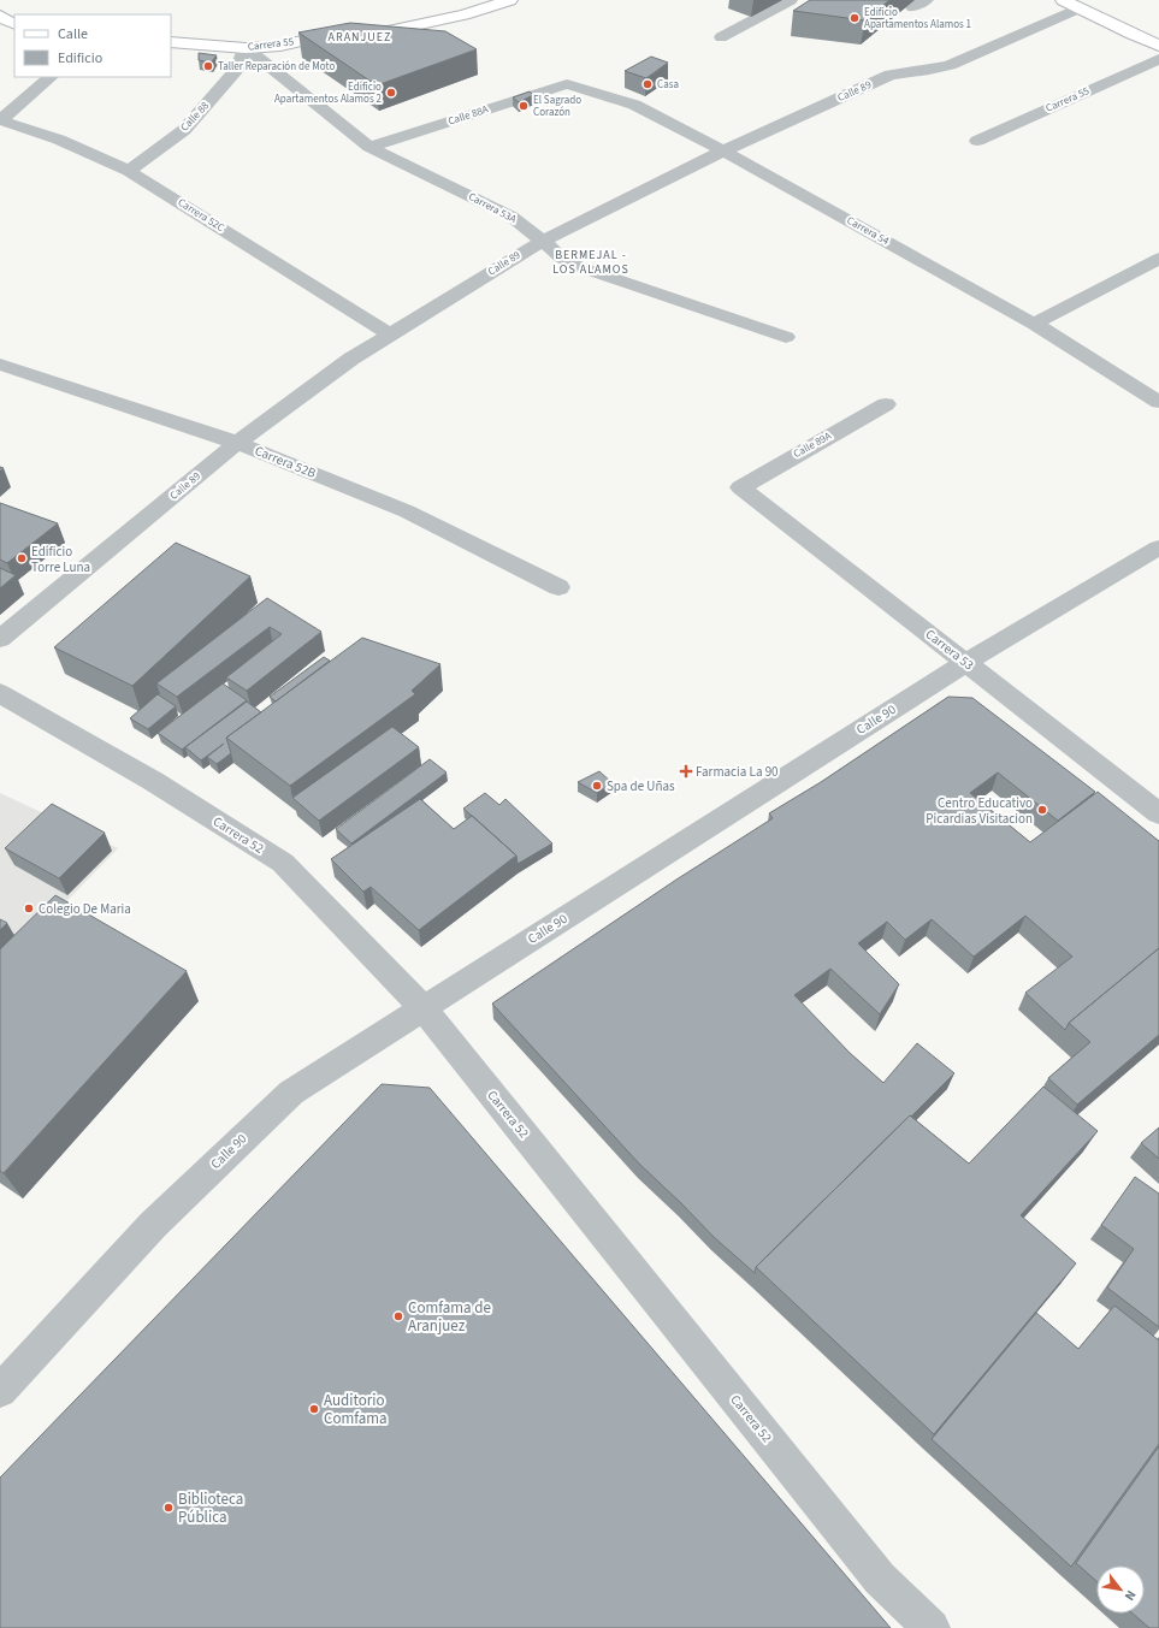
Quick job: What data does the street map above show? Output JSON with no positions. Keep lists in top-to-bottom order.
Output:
{
  "streets": {
    "main road": ["Carrera 55"],
    "street": [
      "Calle 89",
      "Calle 88A",
      "Calle 88",
      "Carrera 53A",
      "Carrera 52C",
      "Carrera 54",
      "Calle 89A",
      "Carrera 52B",
      "Carrera 53",
      "Calle 90",
      "Carrera 52"
    ]
  },
  "crossings": [
    ["Carrera 55", "Calle 88"],
    ["Carrera 55", "Carrera 53A"],
    ["Calle 89", "Carrera 53A"],
    ["Calle 89", "Carrera 52C"],
    ["Calle 89", "Carrera 54"],
    ["Calle 89", "Carrera 52B"],
    ["Calle 88A", "Carrera 53A"],
    ["Calle 88A", "Carrera 54"],
    ["Calle 88", "Carrera 53A"],
    ["Calle 88", "Carrera 52C"],
    ["Calle 89A", "Carrera 53"],
    ["Carrera 53", "Calle 90"],
    ["Calle 90", "Carrera 52"]
  ],
  "districts": ["ARANJUEZ", "BERMEJAL - LOS ALAMOS"],
  "places": {
    "other": [
      "Edificio Apartamentos Alamos 1",
      "Taller Reparación de Moto",
      "Casa",
      "Edificio Apartamentos Alamos 2",
      "El Sagrado Corazón",
      "Edificio Torre Luna",
      "Spa de Uñas",
      "Centro Educativo Picardias Visitacion",
      "Colegio De Maria",
      "Comfama de Aranjuez",
      "Auditorio Comfama",
      "Biblioteca Pública"
    ],
    "health": ["Farmacia La 90"]
  },
  "legend": ["Calle", "Edificio"],
  "north": "bottom right"
}
